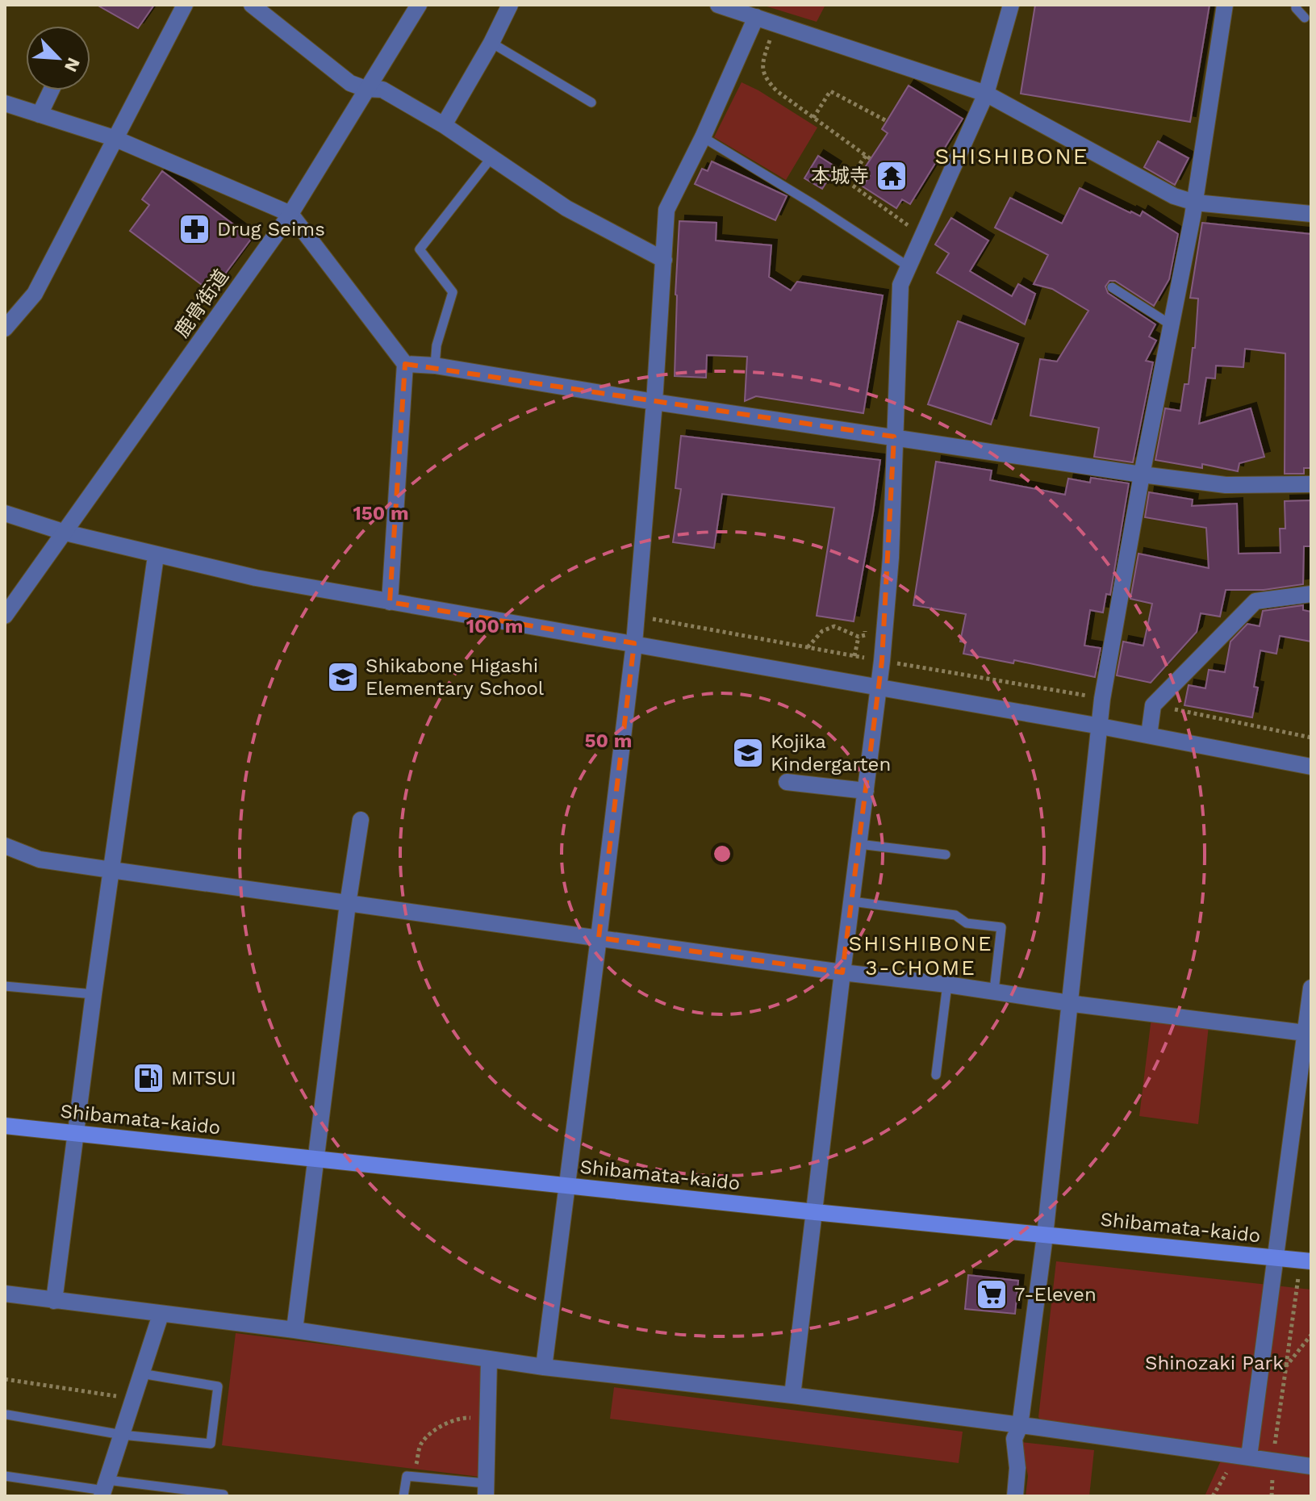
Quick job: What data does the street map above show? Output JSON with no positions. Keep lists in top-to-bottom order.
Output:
{
  "streets": {
    "main road": ["Shibamata-kaido"],
    "street": ["鹿骨街道"]
  },
  "districts": ["SHISHIBONE", "SHISHIBONE 3-CHOME"],
  "parks": ["Shinozaki Park"],
  "places": {
    "temple": ["本城寺"],
    "pharmacy": ["Drug Seims"],
    "school or university": ["Shikabone Higashi Elementary School", "Kojika Kindergarten"],
    "fuel station": ["MITSUI"],
    "supermarket": ["7-Eleven"]
  },
  "north": "bottom right",
  "rings": ["150 m", "100 m", "50 m"]
}
